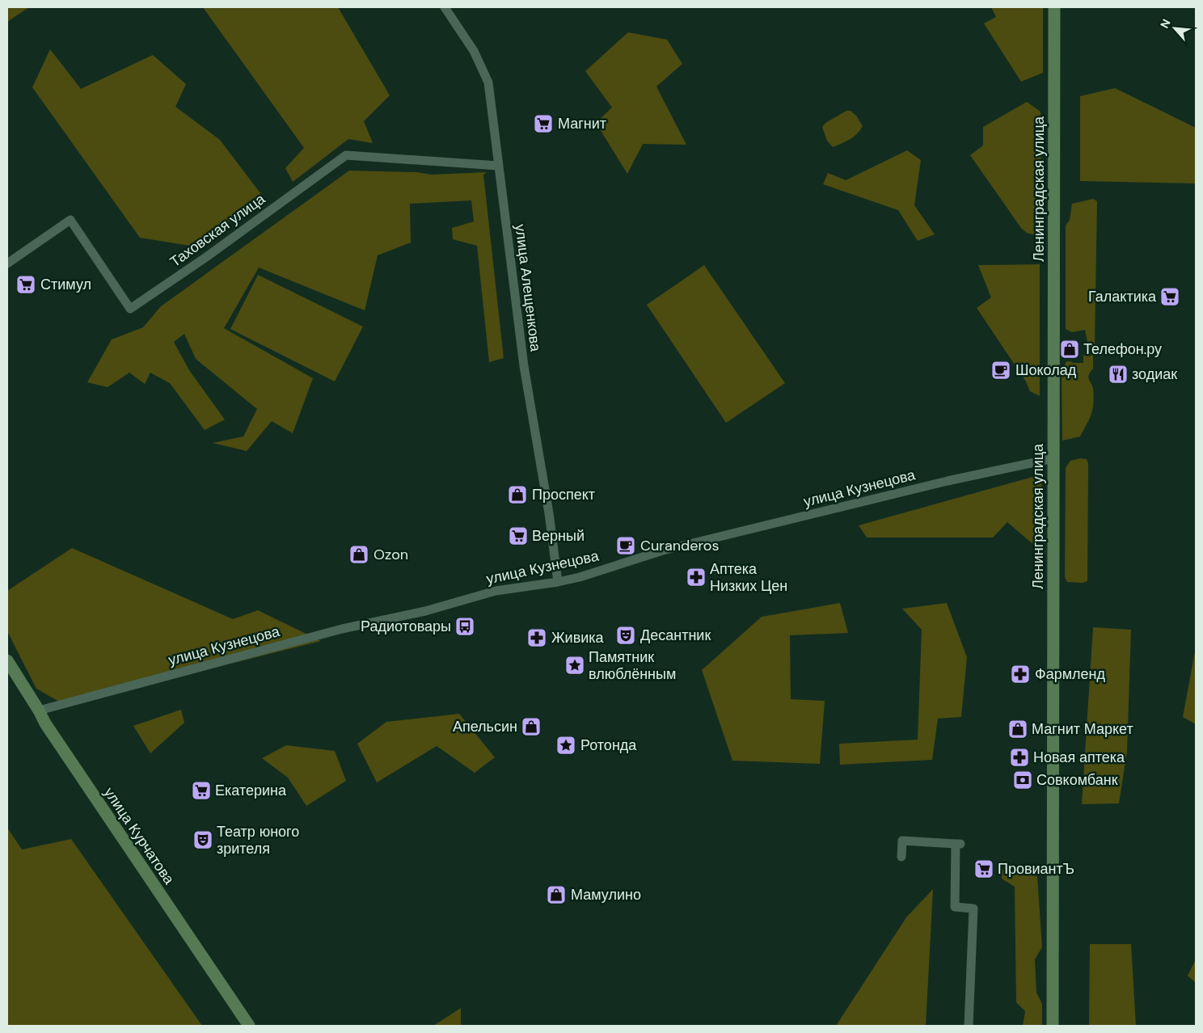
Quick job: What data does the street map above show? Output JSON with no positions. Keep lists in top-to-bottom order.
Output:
{
  "streets": {
    "main road": ["Ленинградская улица", "улица Курчатова"],
    "street": ["Таховская улица", "улица Алещенкова", "улица Кузнецова"]
  },
  "crossings": [
    ["Ленинградская улица", "улица Кузнецова"],
    ["Таховская улица", "улица Алещенкова"],
    ["улица Алещенкова", "улица Кузнецова"],
    ["улица Кузнецова", "улица Курчатова"]
  ],
  "places": {
    "supermarket": [
      "Магнит",
      "Стимул",
      "Галактика",
      "Верный",
      "Екатерина",
      "ПровиантЪ"
    ],
    "shop": [
      "Телефон.ру",
      "Проспект",
      "Ozon",
      "Апельсин",
      "Магнит Маркет",
      "Мамулино"
    ],
    "cafe": ["Шоколад", "Curanderos"],
    "restaurant": ["зодиак"],
    "pharmacy": [
      "Аптека Низких Цен",
      "Живика",
      "Фармленд",
      "Новая аптека"
    ],
    "bus stop": ["Радиотовары"],
    "theatre": ["Десантник", "Театр юного зрителя"],
    "place": ["Памятник влюблённым", "Ротонда"],
    "bank": ["Совкомбанк"]
  },
  "north": "top left"
}
